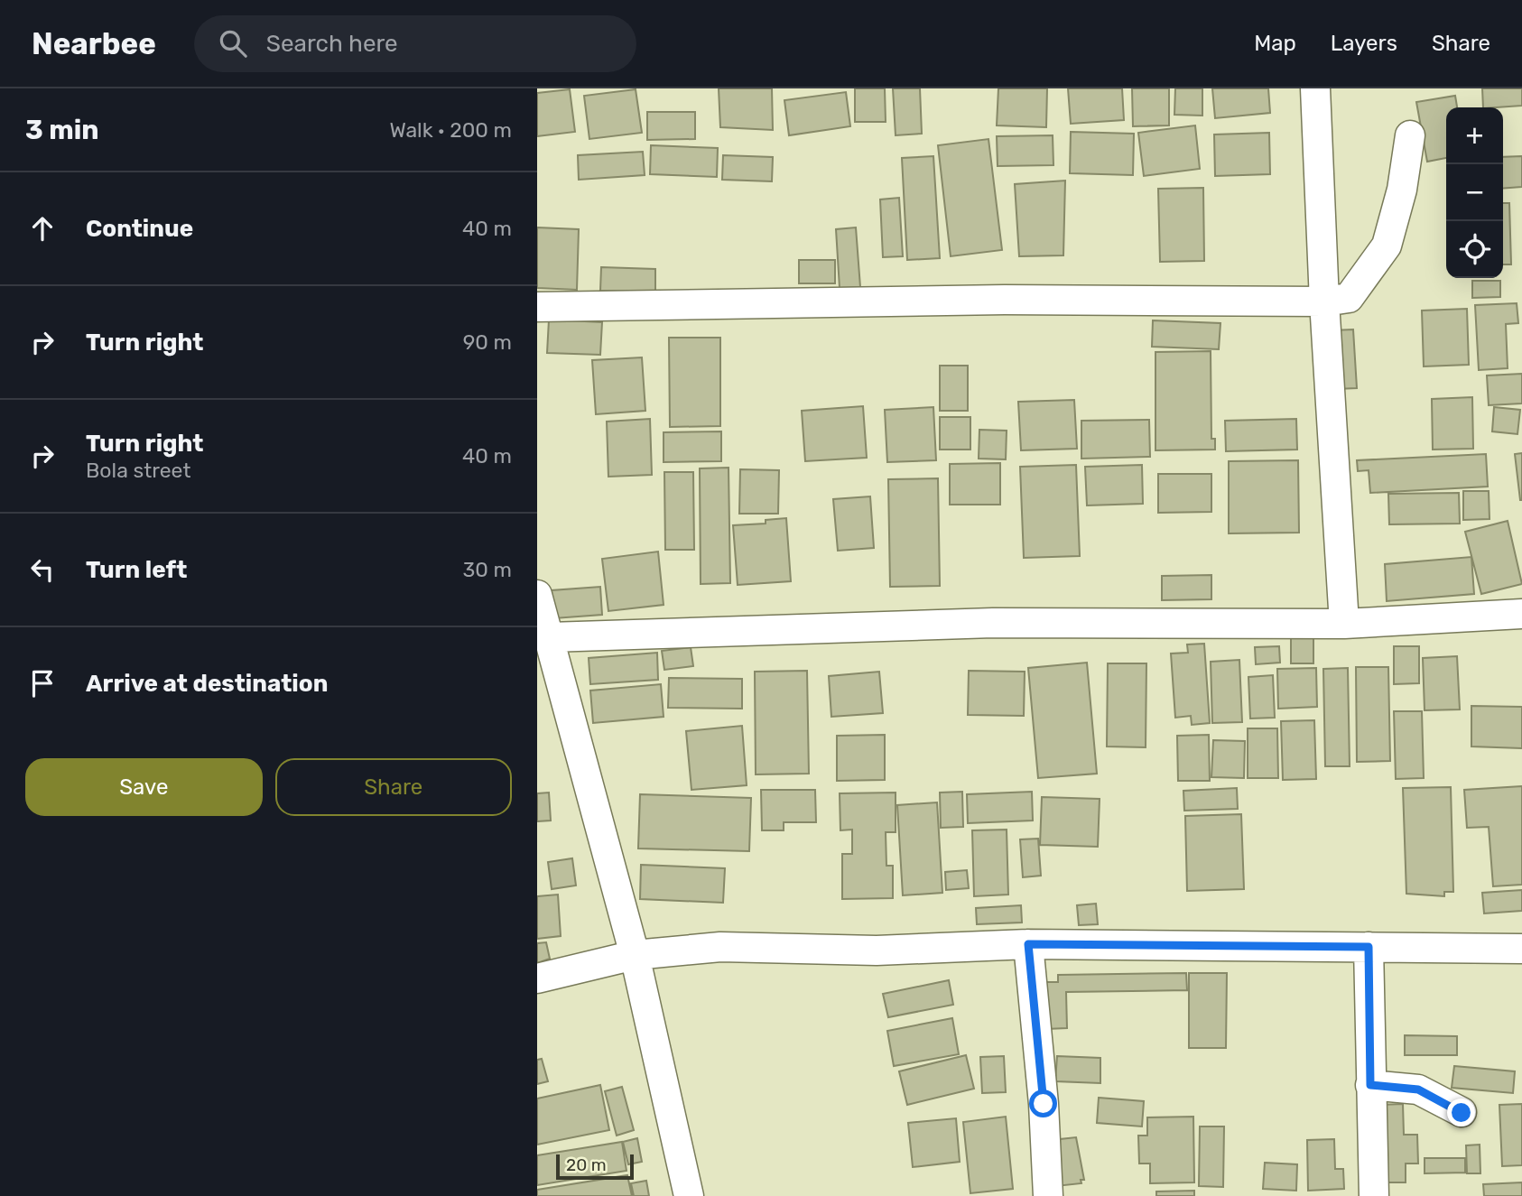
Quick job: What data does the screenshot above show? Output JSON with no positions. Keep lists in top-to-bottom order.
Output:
{
  "scale_bar": "20 m",
  "page": {
    "header": "Nearbee",
    "search": "Search here",
    "nav": ["Map", "Layers", "Share"],
    "heading": ["3 min", "Walk · 200 m"],
    "map_buttons": ["+", "−"],
    "list": [
      ["Continue", "40 m"],
      ["Turn right", "90 m"],
      ["Turn right", "Bola street", "40 m"],
      ["Turn left", "30 m"],
      "Arrive at destination"
    ],
    "buttons": ["Save", "Share"],
    "scale": "20 m"
  }
}
